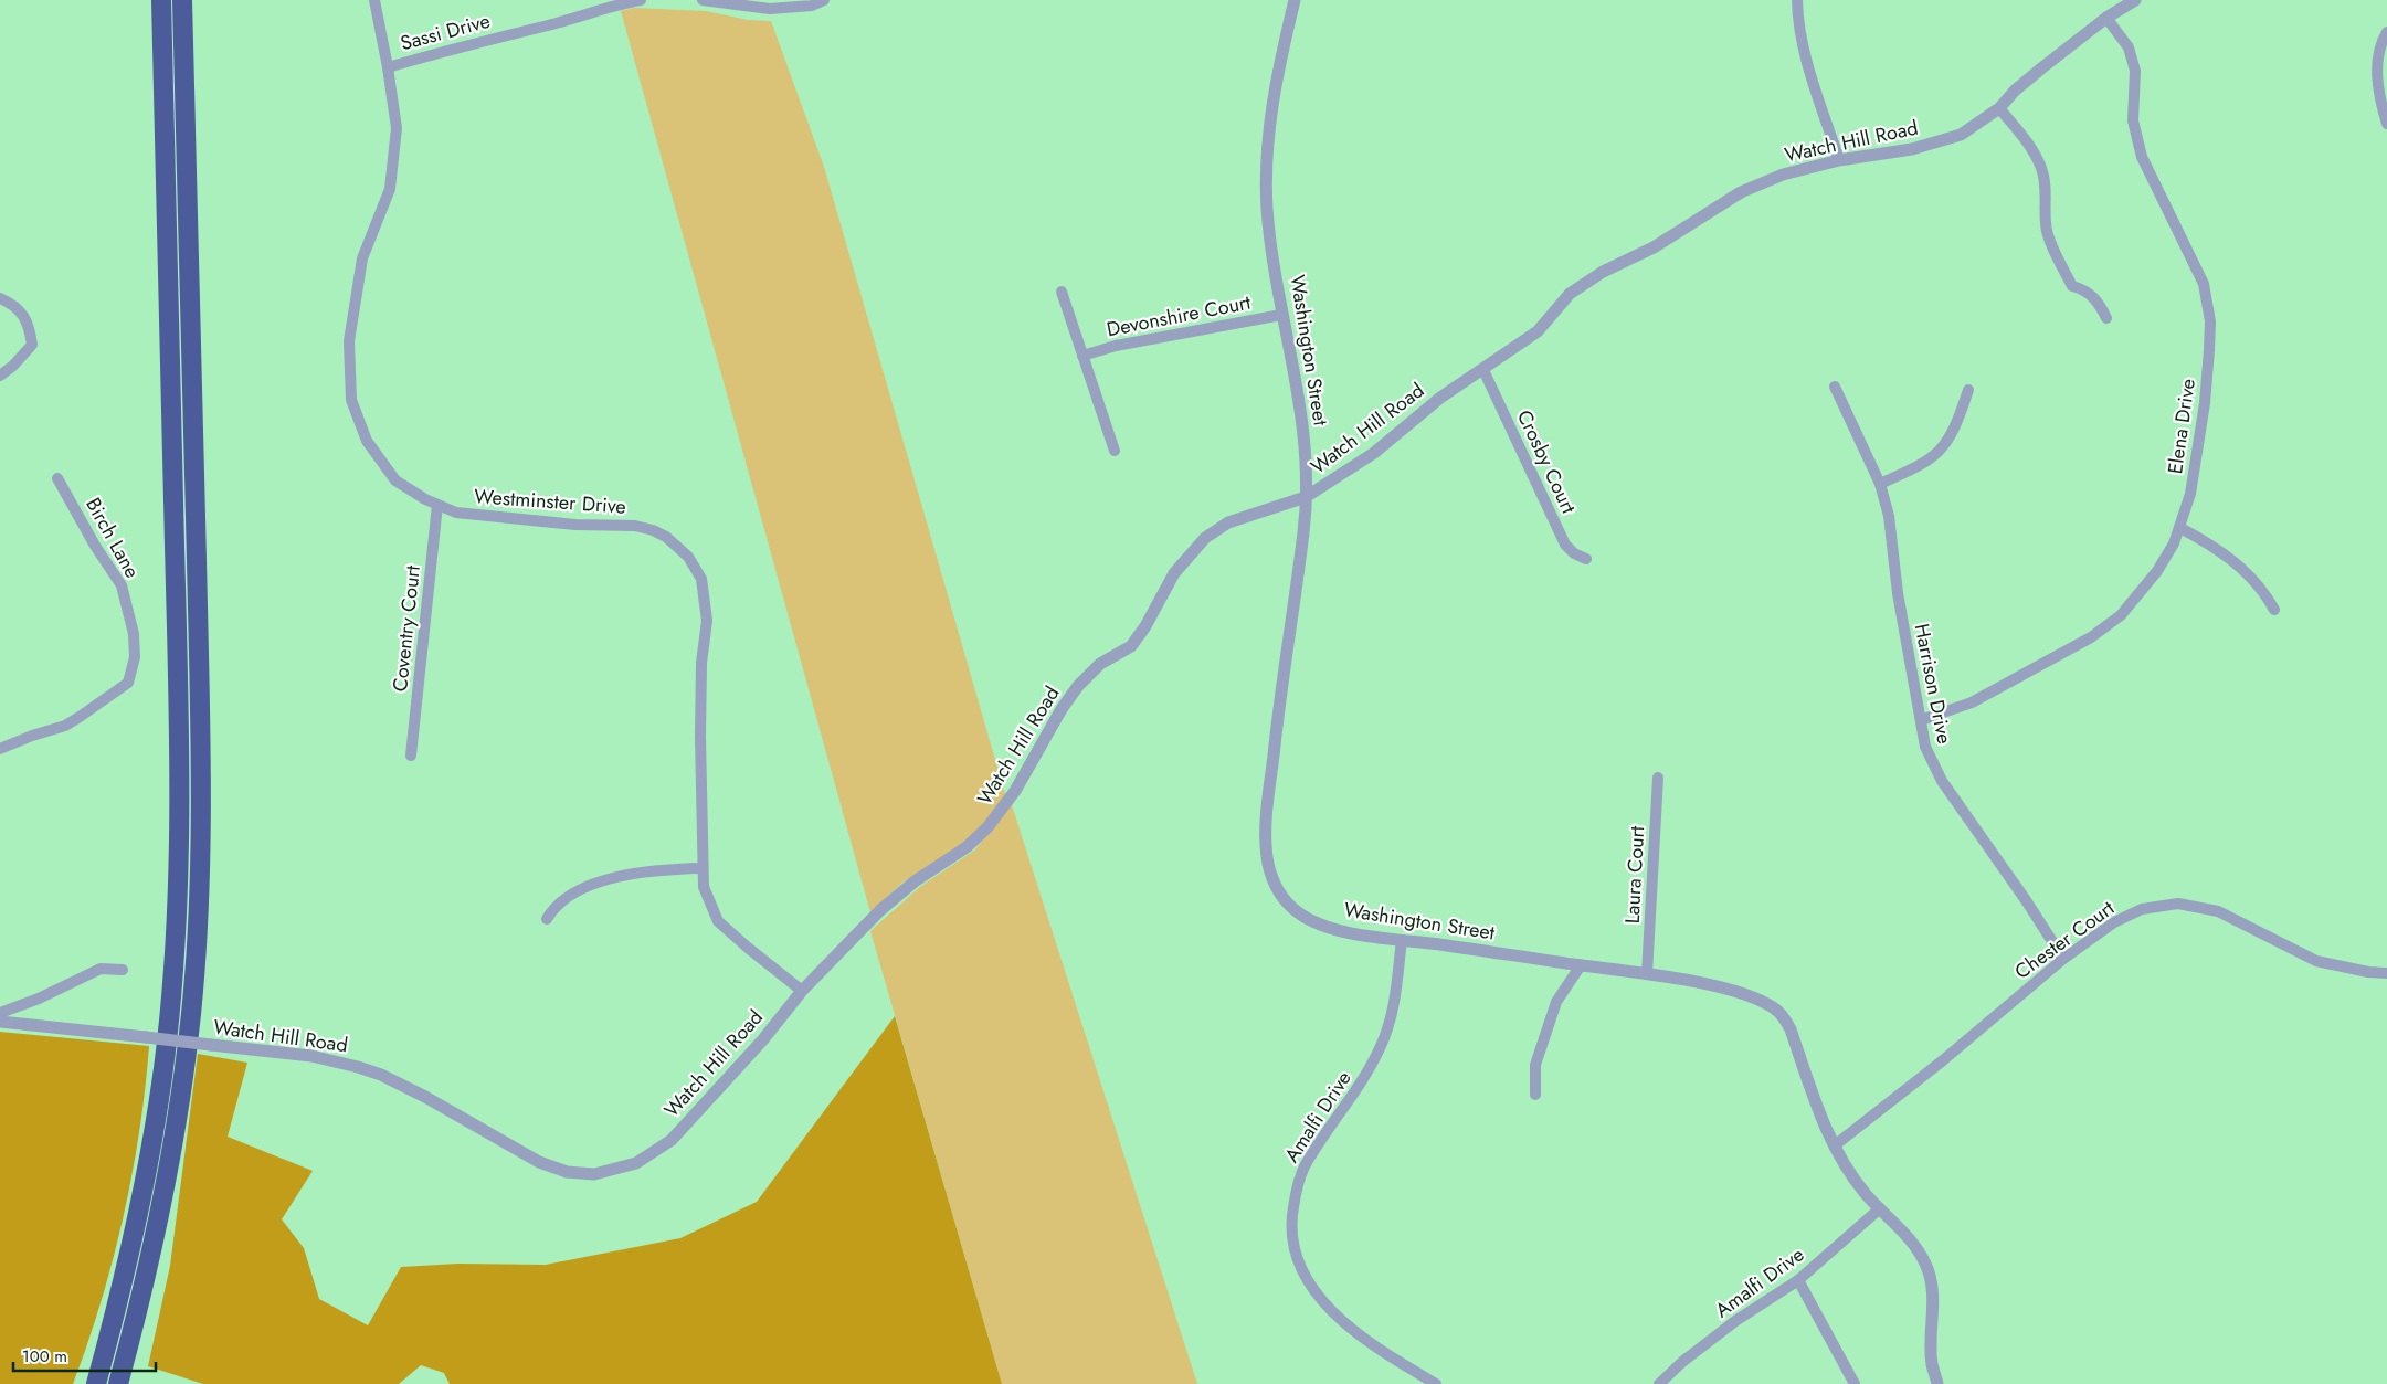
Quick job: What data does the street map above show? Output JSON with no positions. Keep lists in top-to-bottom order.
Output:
{
  "streets": {
    "street": [
      "Sassi Drive",
      "Watch Hill Road",
      "Devonshire Court",
      "Washington Street",
      "Elena Drive",
      "Crosby Court",
      "Westminster Drive",
      "Birch Lane",
      "Coventry Court",
      "Harrison Drive",
      "Laura Court",
      "Chester Court",
      "Amalfi Drive"
    ]
  },
  "crossings": [
    ["Sassi Drive", "Westminster Drive"],
    ["Watch Hill Road", "Washington Street"],
    ["Watch Hill Road", "Elena Drive"],
    ["Watch Hill Road", "Crosby Court"],
    ["Watch Hill Road", "Westminster Drive"],
    ["Devonshire Court", "Washington Street"],
    ["Washington Street", "Laura Court"],
    ["Washington Street", "Chester Court"],
    ["Washington Street", "Amalfi Drive"],
    ["Elena Drive", "Harrison Drive"],
    ["Westminster Drive", "Coventry Court"],
    ["Harrison Drive", "Chester Court"]
  ],
  "scale_bar": "100 m"
}
